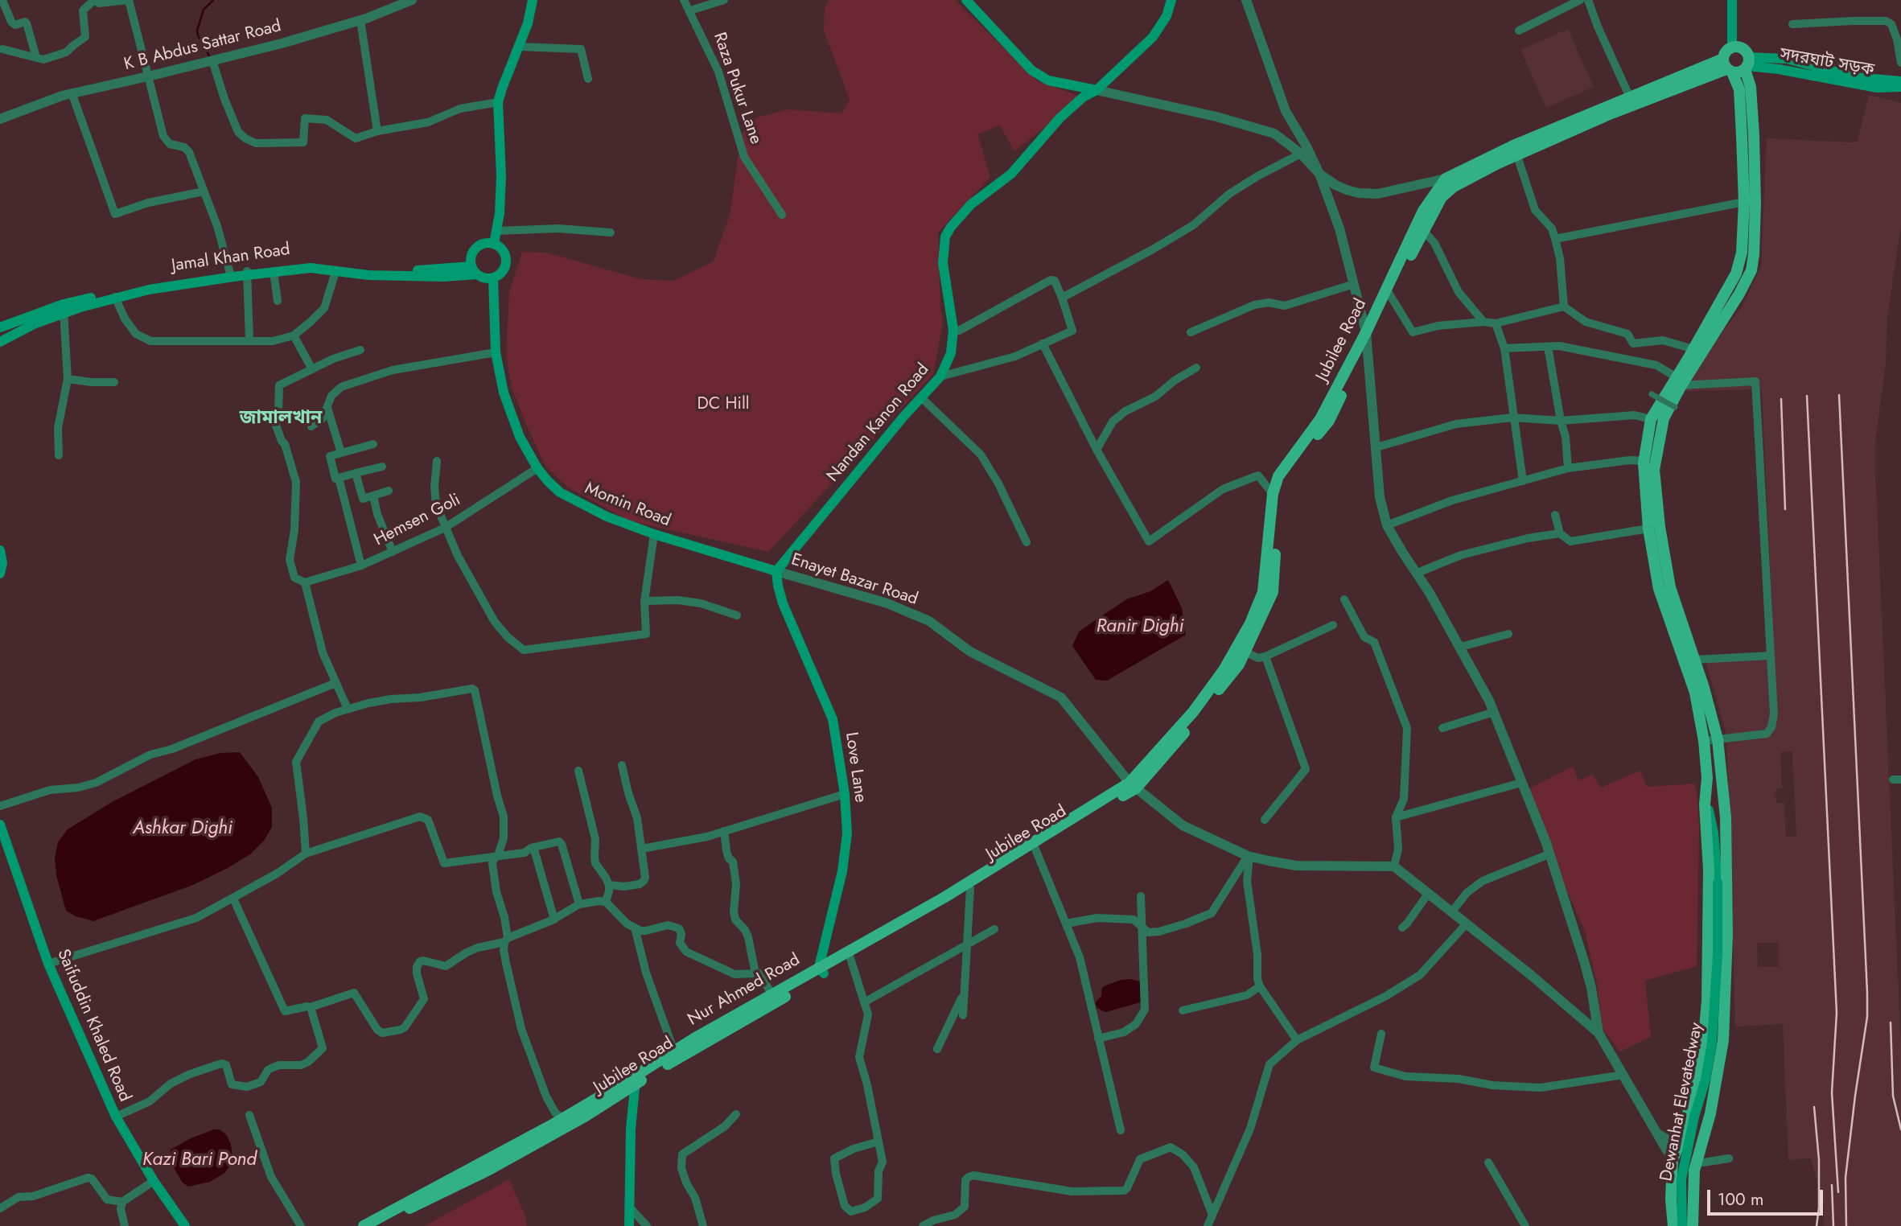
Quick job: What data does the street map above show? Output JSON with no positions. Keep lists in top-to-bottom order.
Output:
{
  "streets": {
    "main road": [
      "সদরঘাট সড়ক",
      "Jamal Khan Road",
      "Jubilee Road",
      "Nandan Kanon Road",
      "Momin Road",
      "Love Lane",
      "Nur Ahmed Road",
      "Saifuddin Khaled Road",
      "Dewanhat Elevatedway"
    ],
    "street": [
      "K B Abdus Sattar Road",
      "Raza Pukur Lane",
      "Hemsen Goli",
      "Enayet Bazar Road"
    ]
  },
  "crossings": [
    ["সদরঘাট সড়ক", "Jubilee Road"],
    ["Jamal Khan Road", "Momin Road"],
    ["Jubilee Road", "Enayet Bazar Road"],
    ["Jubilee Road", "Love Lane"],
    ["Jubilee Road", "Nur Ahmed Road"],
    ["Nandan Kanon Road", "Momin Road"],
    ["Nandan Kanon Road", "Enayet Bazar Road"],
    ["Nandan Kanon Road", "Love Lane"],
    ["Momin Road", "Hemsen Goli"],
    ["Momin Road", "Enayet Bazar Road"],
    ["Momin Road", "Love Lane"],
    ["Enayet Bazar Road", "Love Lane"],
    ["Enayet Bazar Road", "Nur Ahmed Road"],
    ["Love Lane", "Nur Ahmed Road"]
  ],
  "districts": ["জামালখান"],
  "water": ["Ranir Dighi", "Ashkar Dighi", "Kazi Bari Pond"],
  "parks": ["DC Hill"],
  "scale_bar": "100 m"
}
